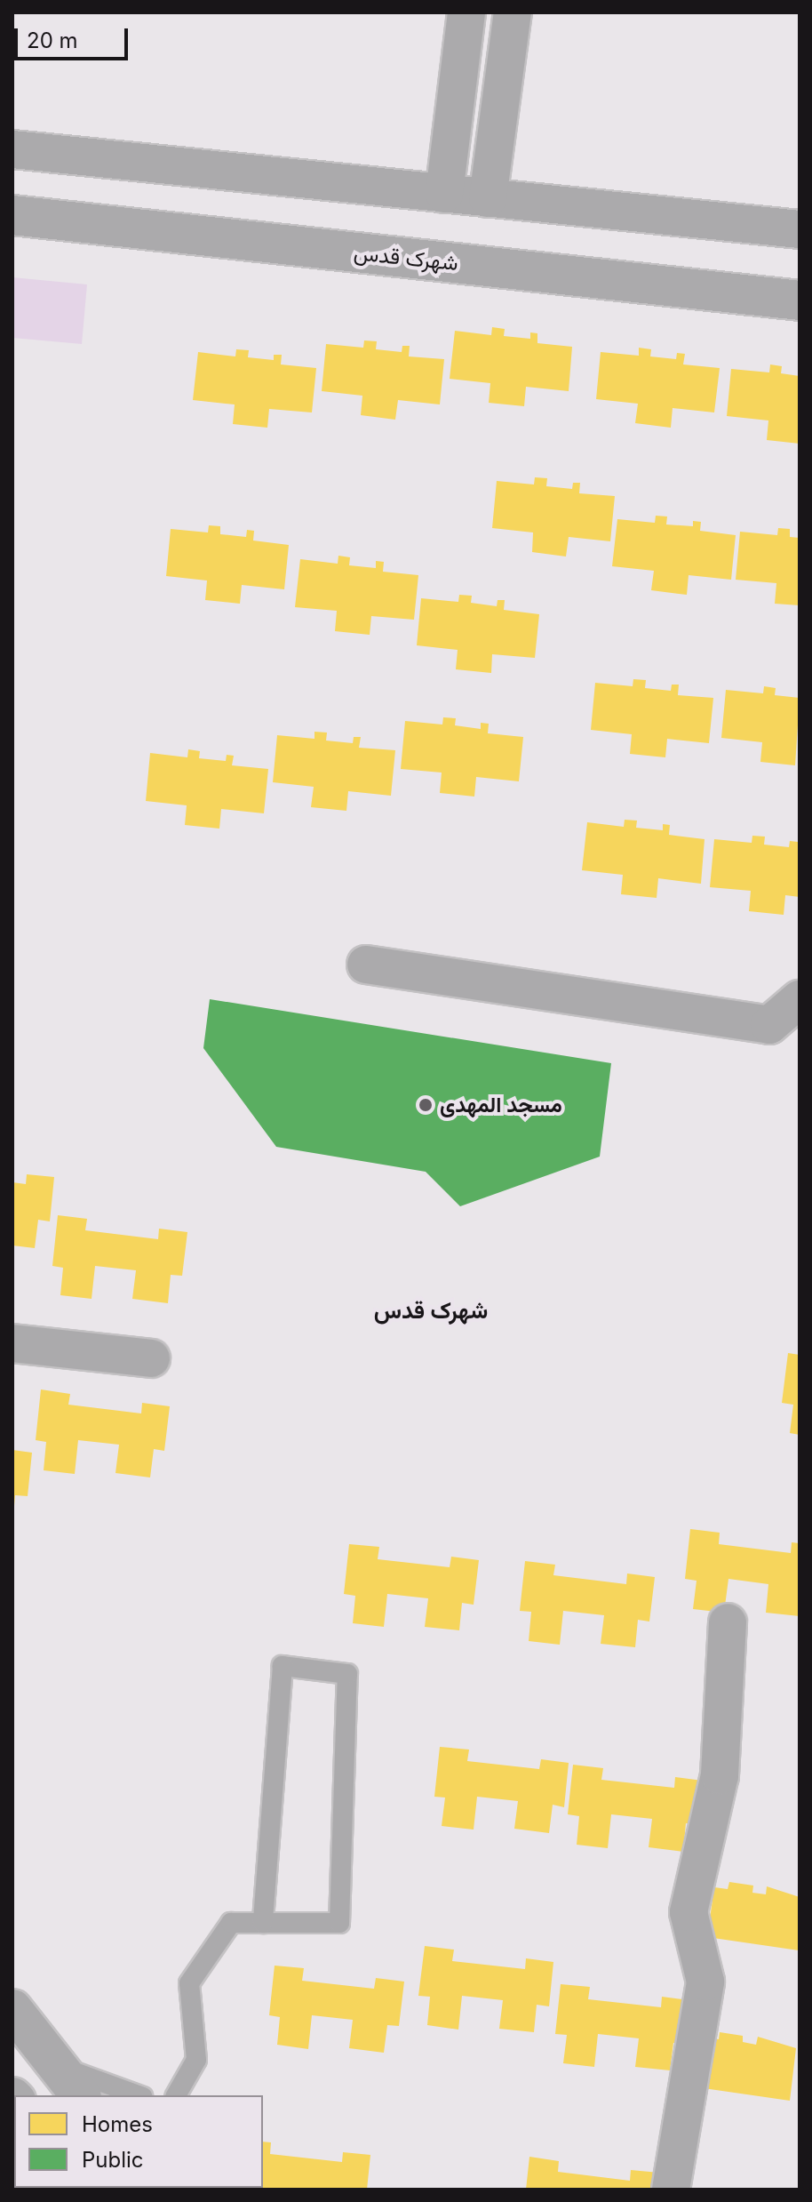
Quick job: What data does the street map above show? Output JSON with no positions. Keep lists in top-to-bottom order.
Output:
{
  "streets": {
    "street": ["شهرک قدس"]
  },
  "districts": ["شهرک قدس"],
  "places": ["مسجد المهدی"],
  "legend": ["Homes", "Public"],
  "scale_bar": "20 m"
}
